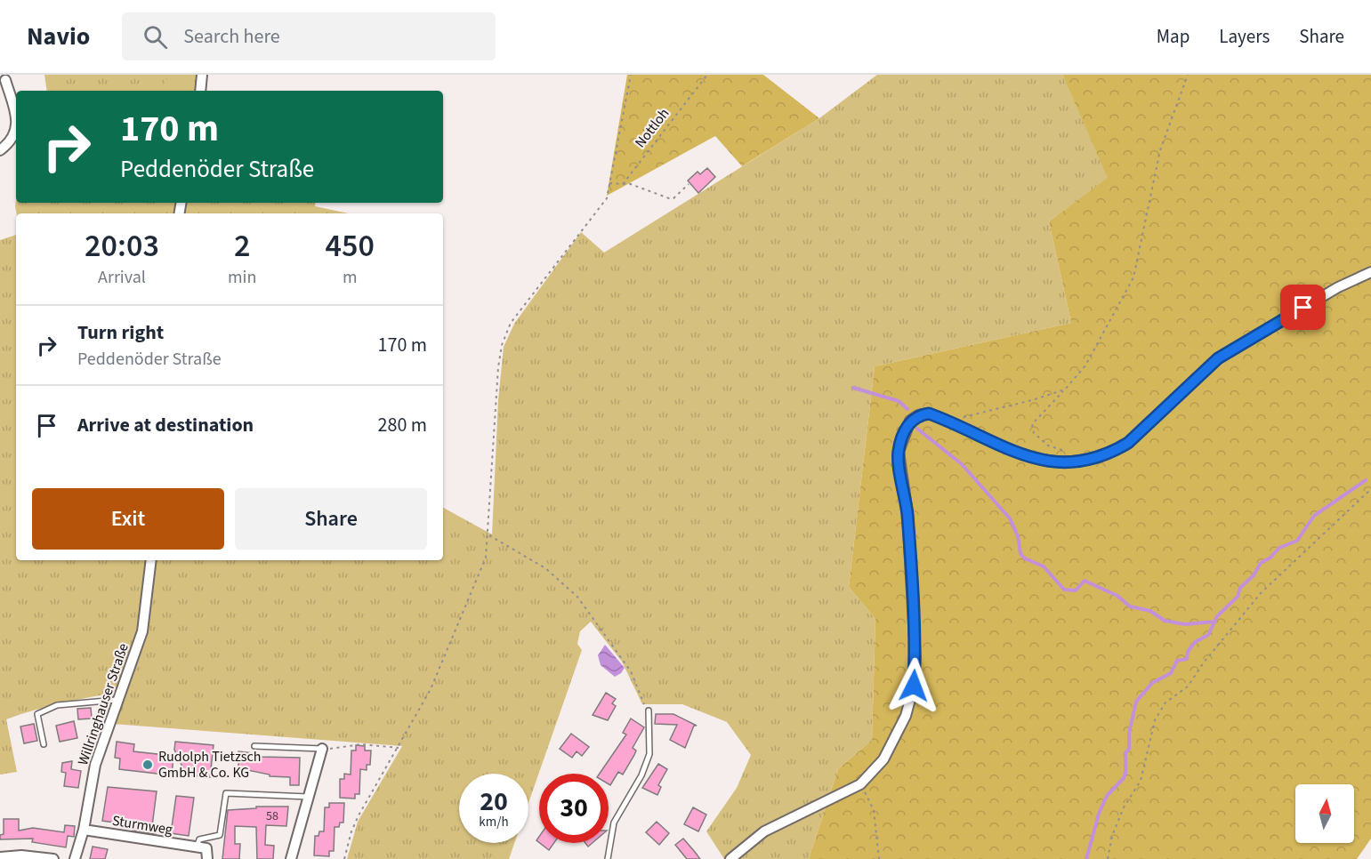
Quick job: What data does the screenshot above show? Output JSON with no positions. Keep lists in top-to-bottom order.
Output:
{
  "streets": {
    "street": ["Willringhauser Straße", "Sturmweg"],
    "path": ["Nottloh"]
  },
  "crossings": [
    ["Willringhauser Straße", "Sturmweg"]
  ],
  "places": ["Rudolph Tietzsch GmbH & Co. KG"],
  "house_numbers": ["58"],
  "north": "top",
  "page": {
    "header": "Navio",
    "search": "Search here",
    "nav": ["Map", "Layers", "Share"],
    "turn": ["170 m", "Peddenöder Straße"],
    "eta": [
      "20:03",
      "Arrival",
      "2",
      "min",
      "450",
      "m"
    ],
    "list": [
      {
        "name": "Turn right",
        "note": "Peddenöder Straße",
        "value": "170 m"
      },
      {
        "name": "Arrive at destination",
        "value": "280 m"
      }
    ],
    "buttons": ["Exit", "Share"],
    "speed": "20 km/h",
    "limit": "30"
  }
}
